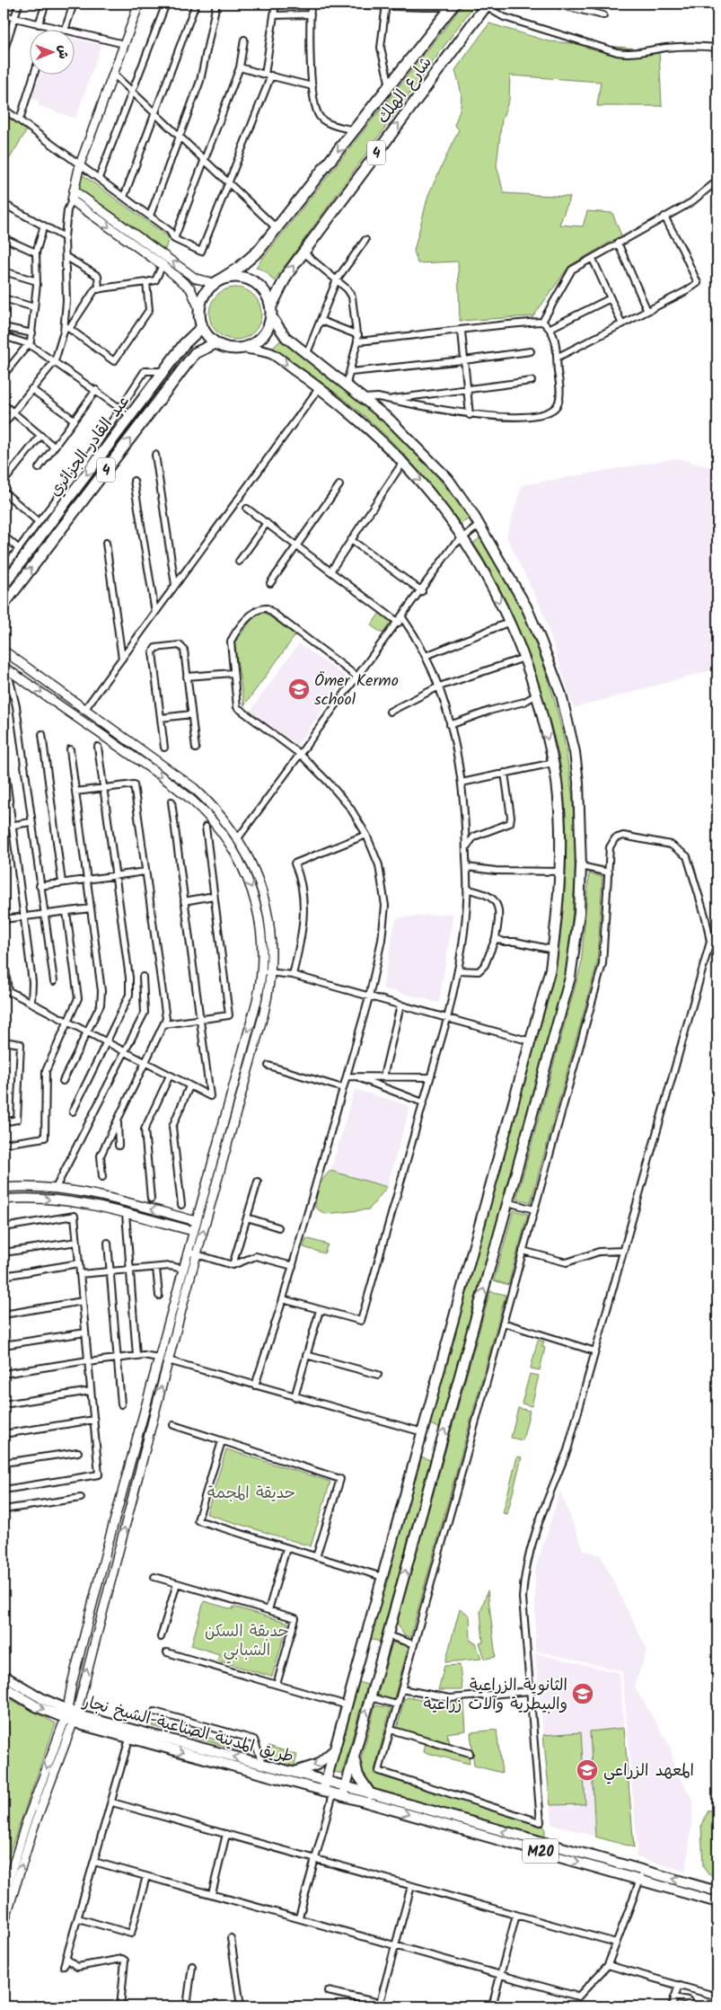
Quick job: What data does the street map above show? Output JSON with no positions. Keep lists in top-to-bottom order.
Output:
{
  "streets": {
    "highway": ["شارع الهلك", "4", "عبد القادر الجزائري"],
    "main road": ["طريق المدينة الصناعية-الشيخ نجار", "M20"]
  },
  "crossings": [
    ["شارع الهلك", "عبد القادر الجزائري"],
    ["طريق المدينة الصناعية-الشيخ نجار", "M20"]
  ],
  "parks": ["حديقة المجمة", "حدبقة السكن الشبابي"],
  "places": {
    "school or university": ["Ömer Kermo school", "الثانوية الزراعية والبيطرية وآلات زراعية", "المعهد الزراعي"]
  },
  "north": "right"
}
